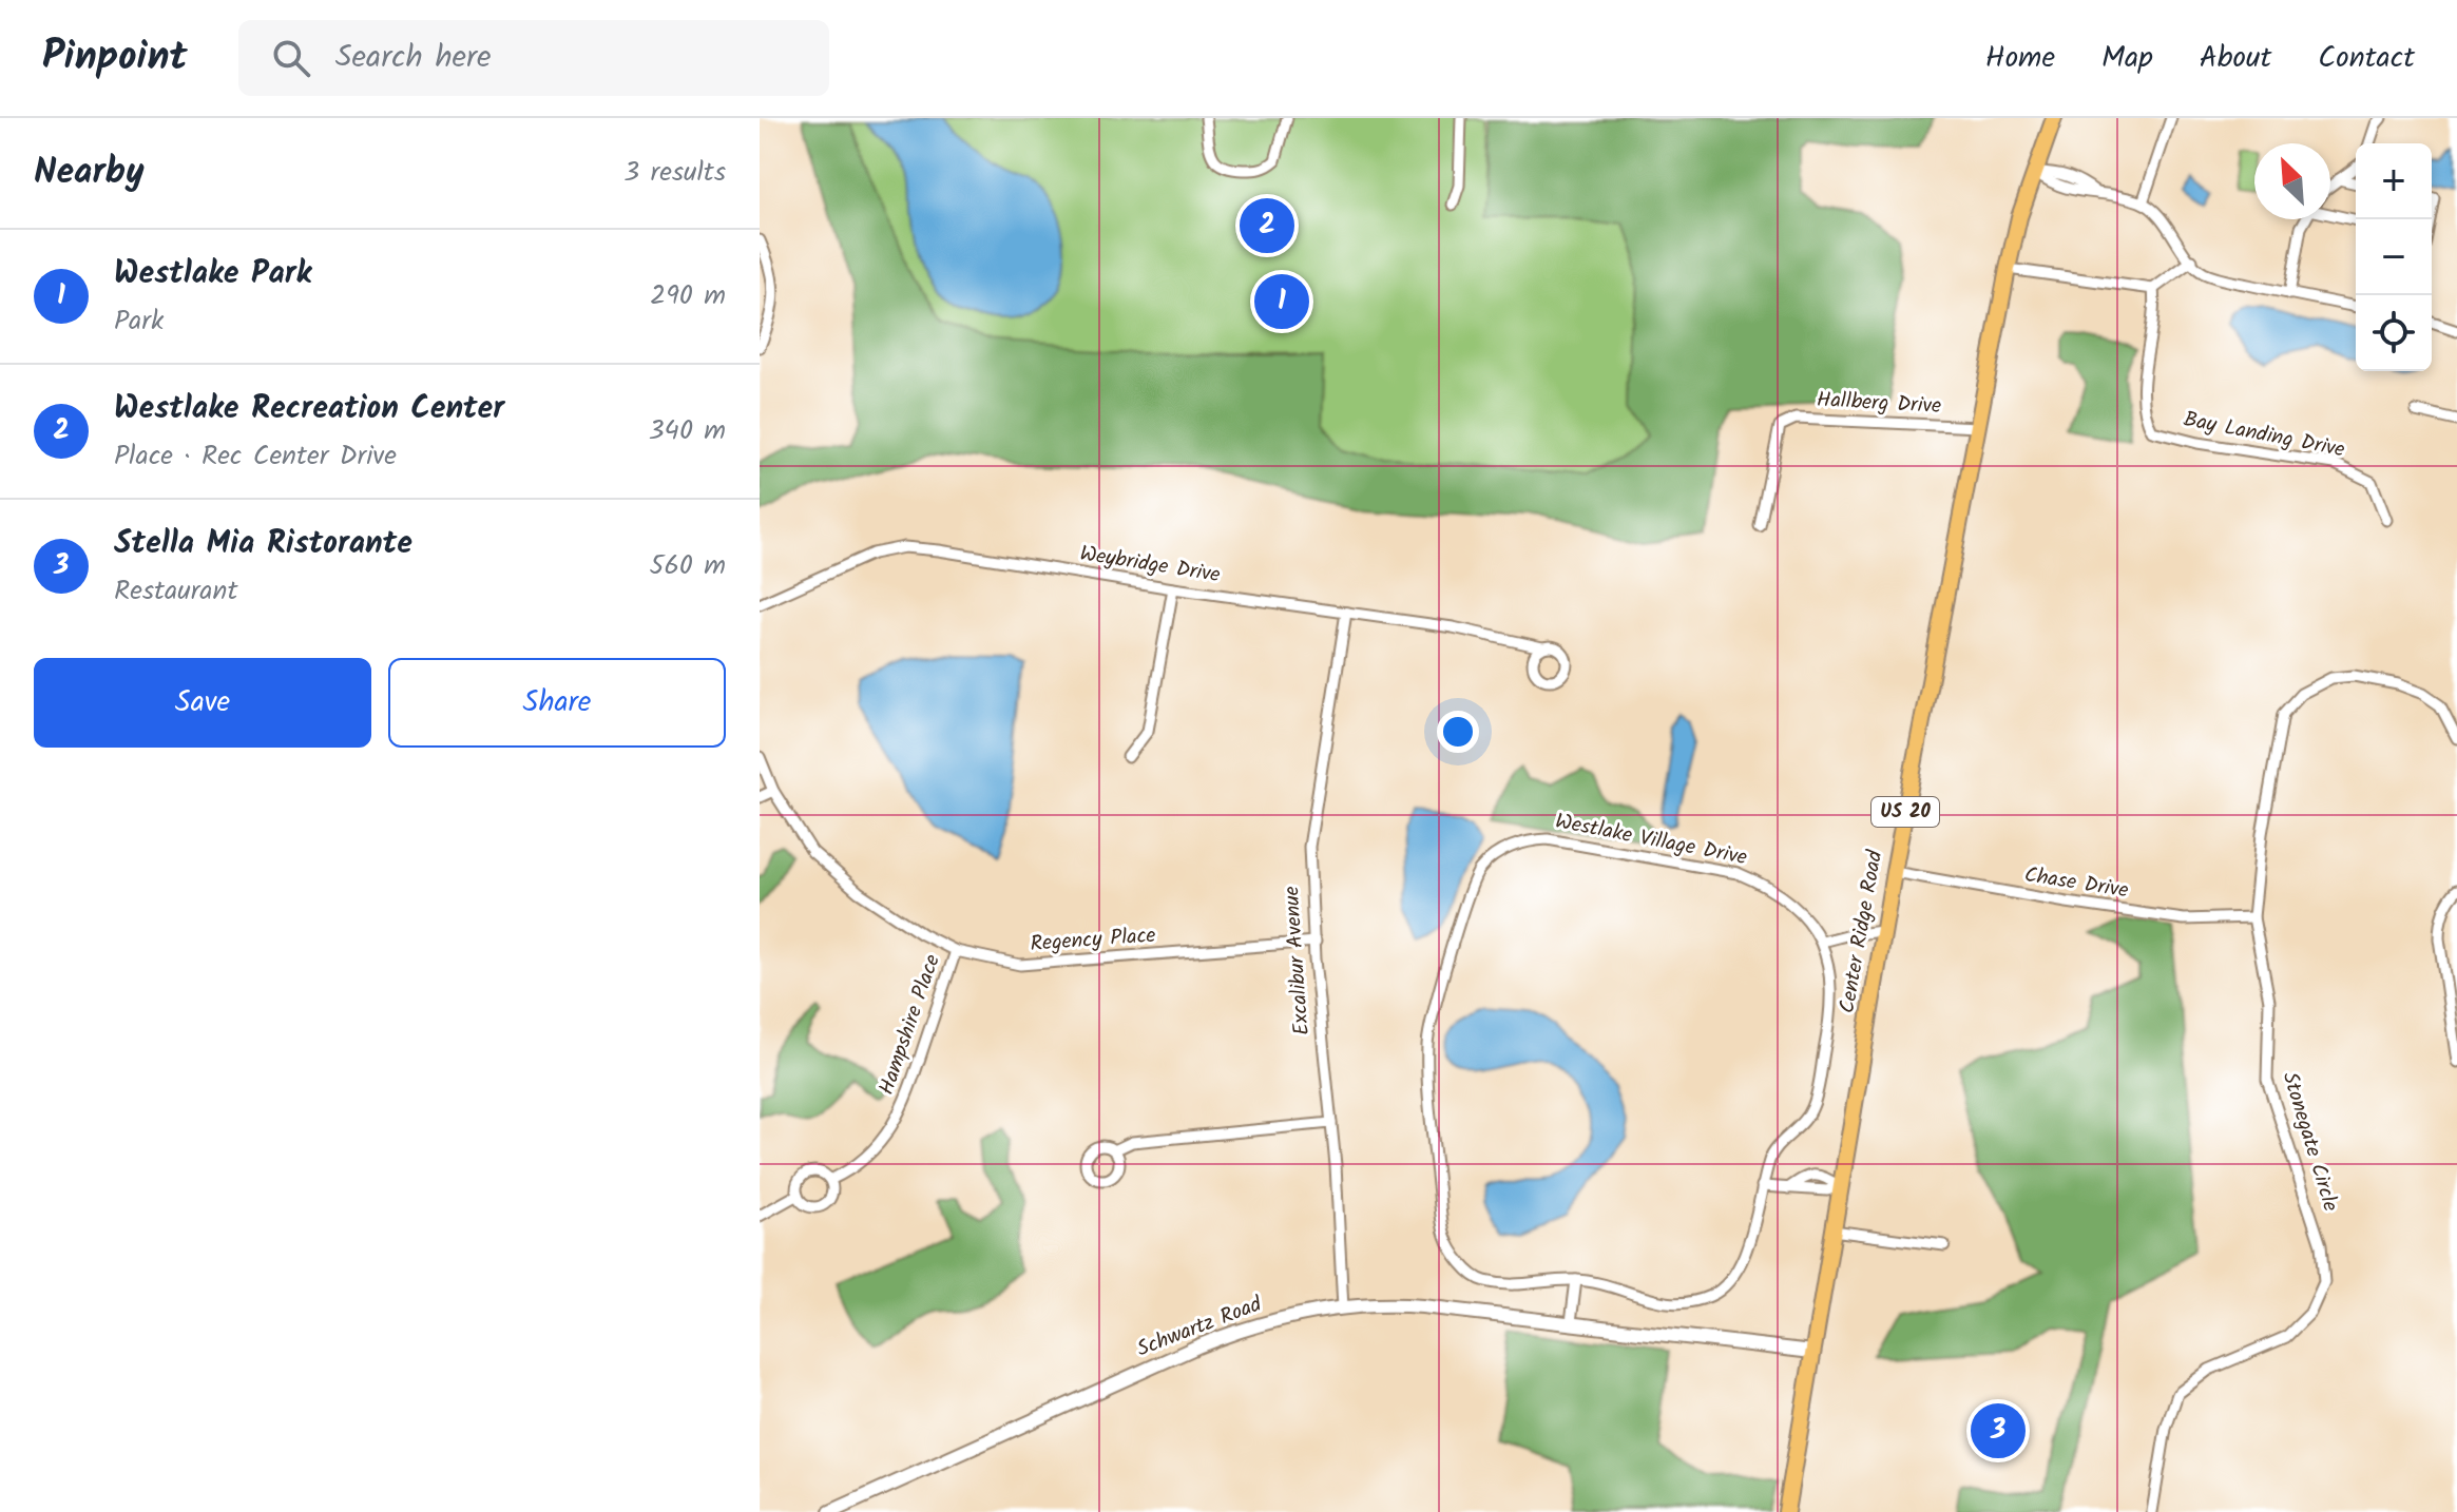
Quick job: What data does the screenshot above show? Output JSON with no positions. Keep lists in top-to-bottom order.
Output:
{
  "streets": {
    "main road": ["US 20", "Center Ridge Road"],
    "street": [
      "Hallberg Drive",
      "Bay Landing Drive",
      "Weybridge Drive",
      "Westlake Village Drive",
      "Chase Drive",
      "Regency Place",
      "Excalibur Avenue",
      "Hampshire Place",
      "Stonegate Circle",
      "Schwartz Road"
    ]
  },
  "crossings": [
    ["Hallberg Drive", "Center Ridge Road"],
    ["Weybridge Drive", "Excalibur Avenue"],
    ["Chase Drive", "Center Ridge Road"],
    ["Chase Drive", "Stonegate Circle"],
    ["Center Ridge Road", "Schwartz Road"],
    ["Regency Place", "Excalibur Avenue"],
    ["Regency Place", "Hampshire Place"],
    ["Excalibur Avenue", "Schwartz Road"]
  ],
  "north": "top left",
  "page": {
    "header": "Pinpoint",
    "search": "Search here",
    "nav": [
      "Home",
      "Map",
      "About",
      "Contact"
    ],
    "heading": ["Nearby", "3 results"],
    "map_buttons": ["+", "−"],
    "pins": ["2", "1", "3"],
    "list": [
      {
        "mark": "1",
        "name": "Westlake Park",
        "note": "Park",
        "value": "290 m"
      },
      {
        "mark": "2",
        "name": "Westlake Recreation Center",
        "note": "Place · Rec Center Drive",
        "value": "340 m"
      },
      {
        "mark": "3",
        "name": "Stella Mia Ristorante",
        "note": "Restaurant",
        "value": "560 m"
      }
    ],
    "buttons": ["Save", "Share"]
  }
}
